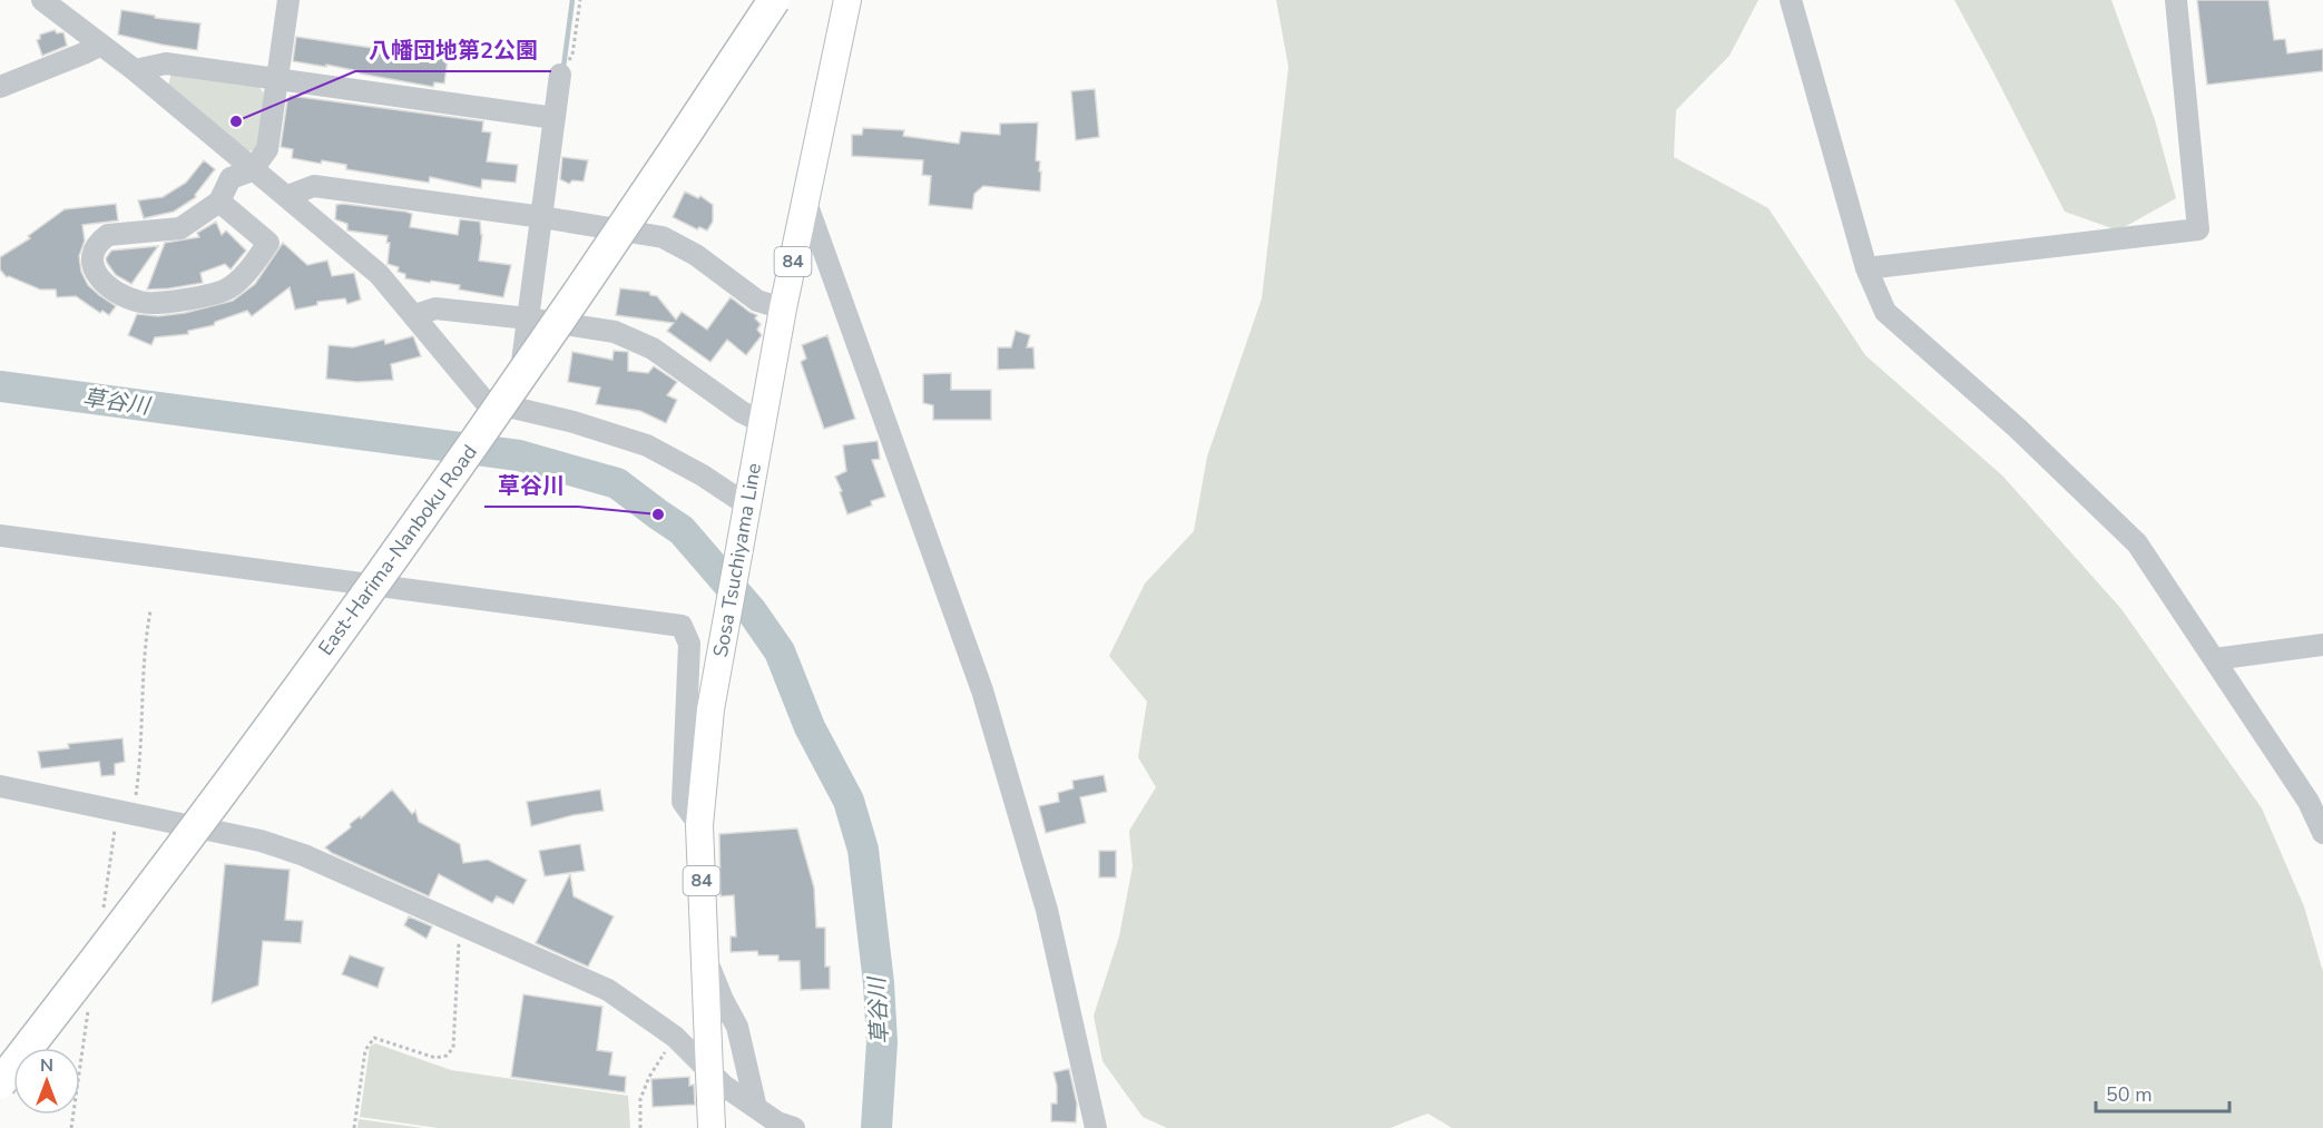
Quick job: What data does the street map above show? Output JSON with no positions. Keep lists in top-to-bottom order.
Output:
{
  "streets": {
    "highway": ["East-Harima-Nanboku Road"],
    "main road": ["84", "Sosa Tsuchiyama Line"]
  },
  "water": ["草谷川"],
  "places": ["八幡団地第2公園", "草谷川"],
  "scale_bar": "50 m",
  "north": "top"
}
